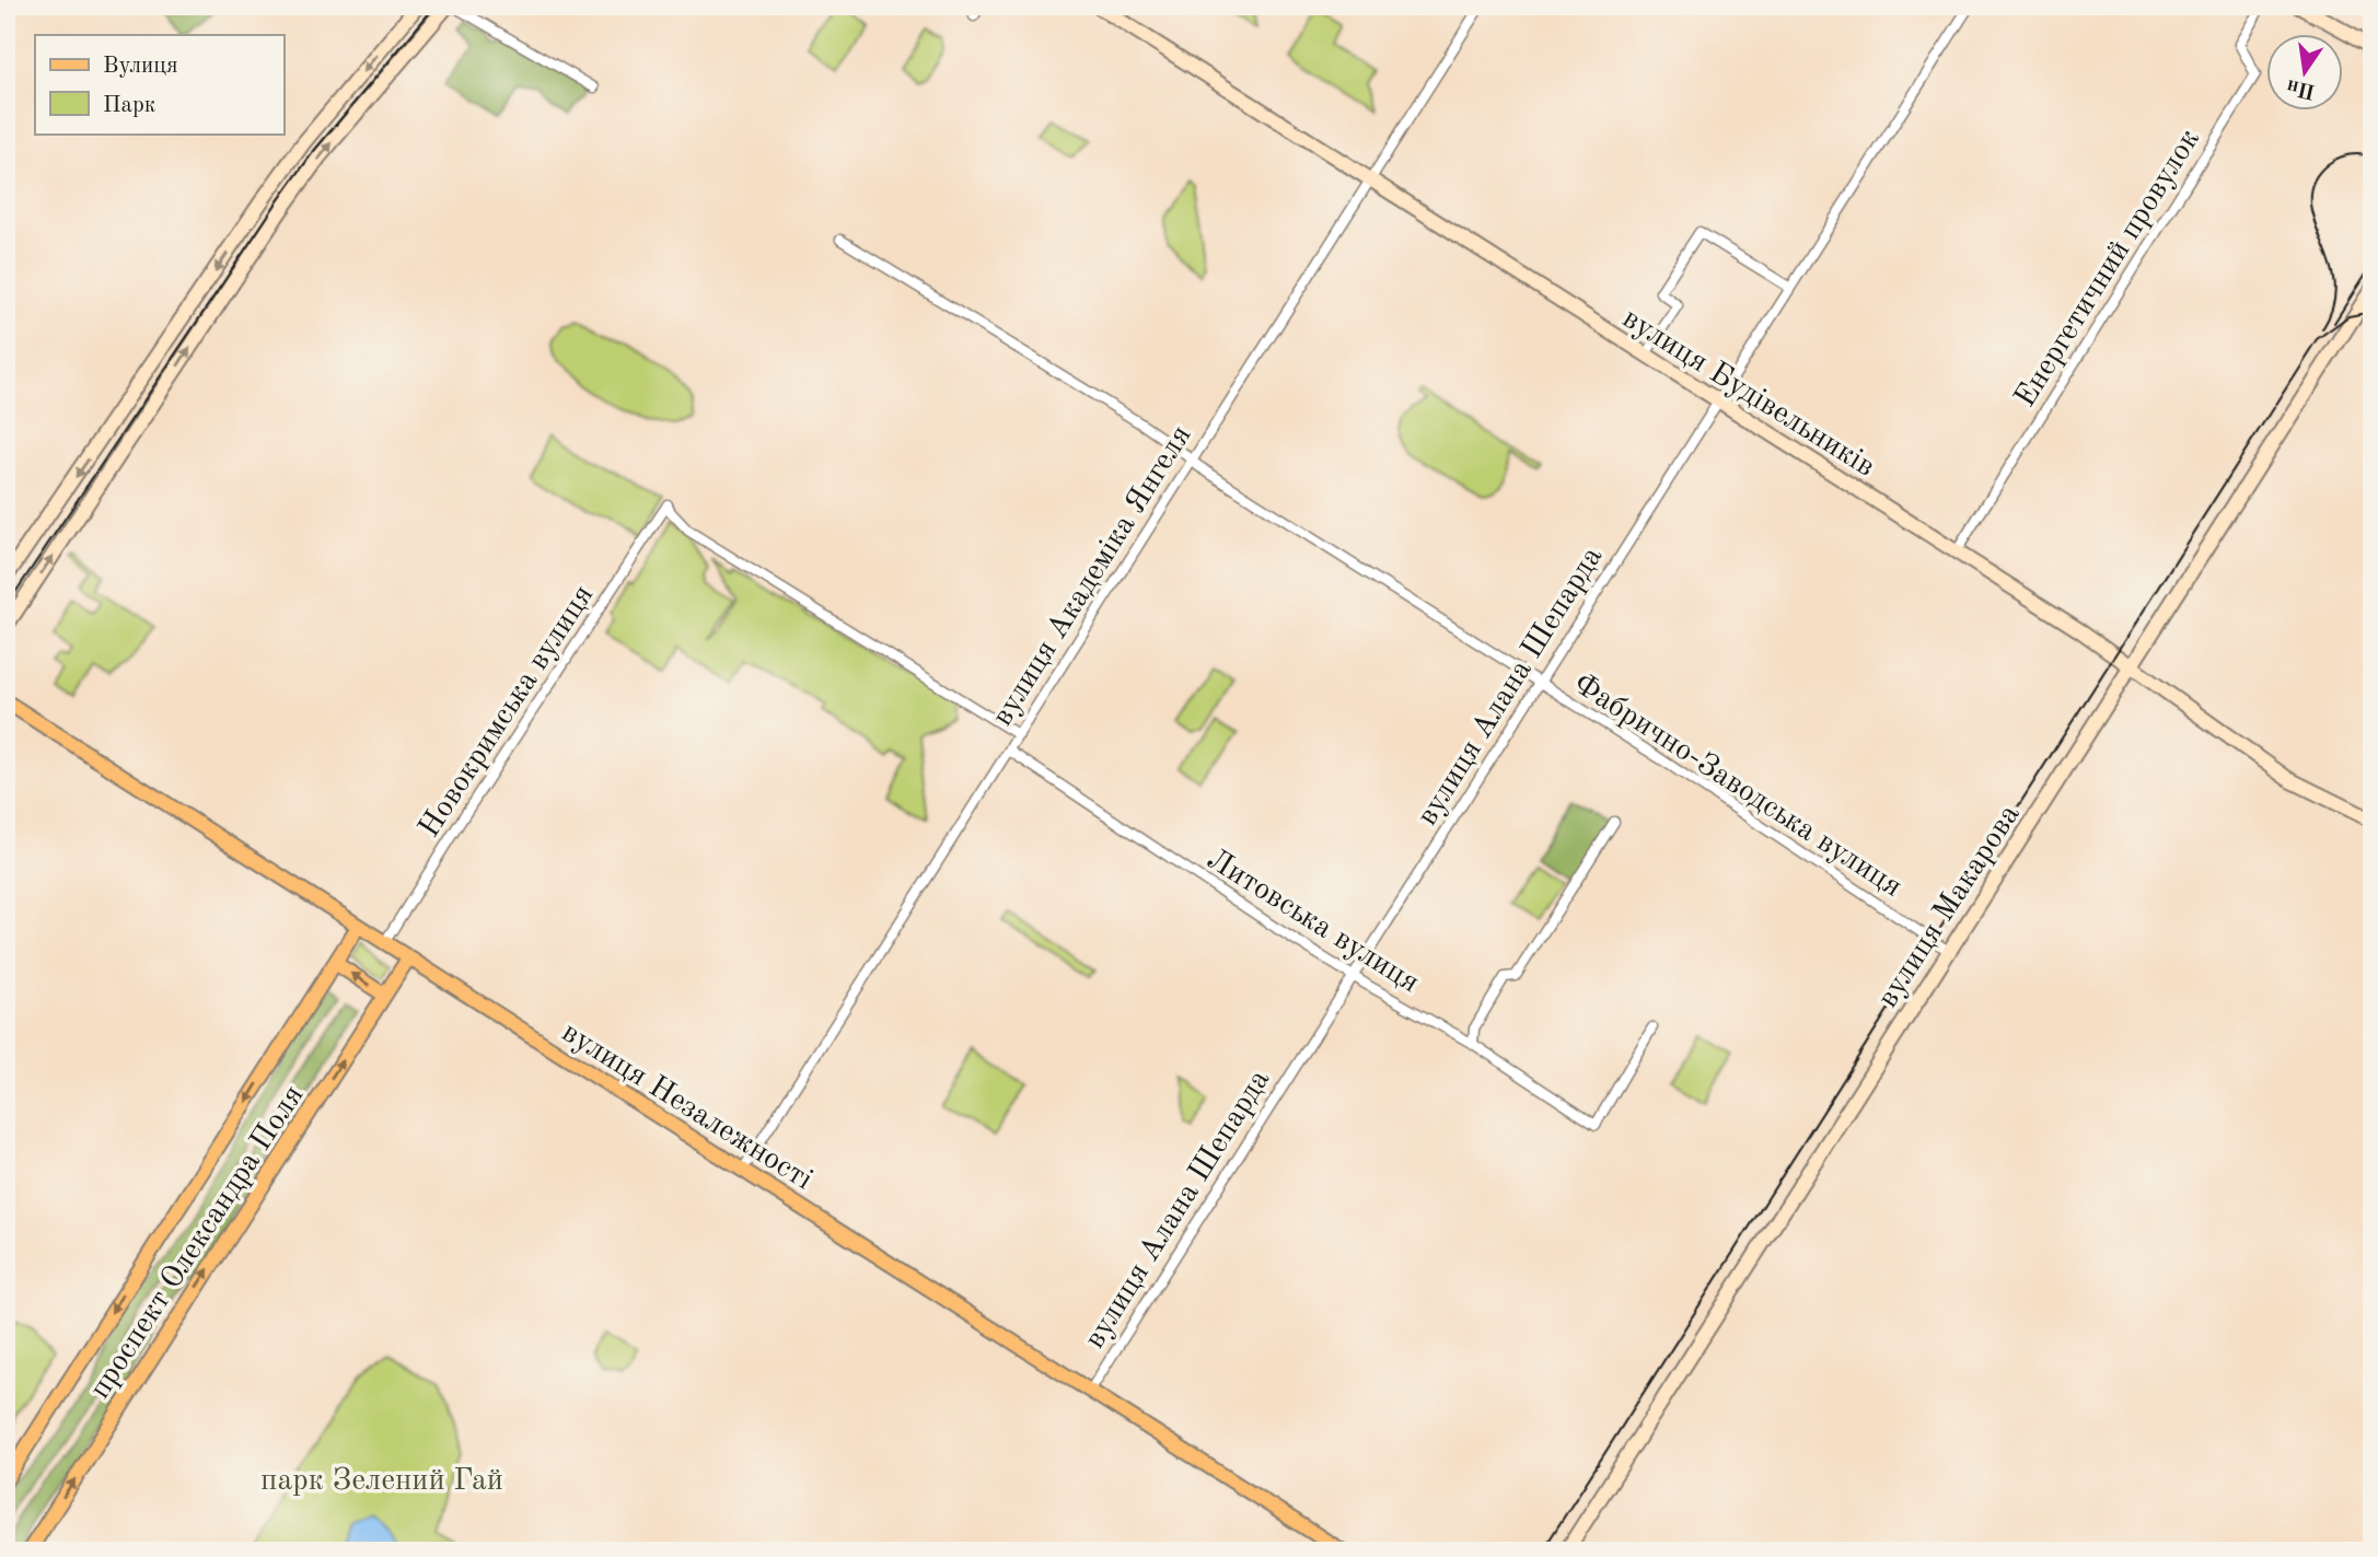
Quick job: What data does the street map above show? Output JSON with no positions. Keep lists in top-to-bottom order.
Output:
{
  "streets": {
    "main road": [
      "вулиця Будівельників",
      "вулиця Макарова",
      "вулиця Незалежності",
      "проспект Олександра Поля"
    ],
    "street": [
      "Енергетичний провулок",
      "вулиця Академіка Янгеля",
      "вулиця Алана Шепарда",
      "Новокримська вулиця",
      "Фабрично-Заводська вулиця",
      "Литовська вулиця"
    ]
  },
  "crossings": [
    ["Енергетичний провулок", "вулиця Будівельників"],
    ["вулиця Будівельників", "вулиця Академіка Янгеля"],
    ["вулиця Будівельників", "вулиця Алана Шепарда"],
    ["вулиця Будівельників", "вулиця Макарова"],
    ["вулиця Академіка Янгеля", "Новокримська вулиця"],
    ["вулиця Академіка Янгеля", "Фабрично-Заводська вулиця"],
    ["вулиця Академіка Янгеля", "Литовська вулиця"],
    ["вулиця Академіка Янгеля", "вулиця Незалежності"],
    ["вулиця Алана Шепарда", "Фабрично-Заводська вулиця"],
    ["вулиця Алана Шепарда", "Литовська вулиця"],
    ["вулиця Алана Шепарда", "вулиця Незалежності"],
    ["Новокримська вулиця", "вулиця Незалежності"],
    ["Фабрично-Заводська вулиця", "вулиця Макарова"],
    ["вулиця Незалежності", "проспект Олександра Поля"]
  ],
  "parks": ["парк Зелений Гай"],
  "legend": ["Вулиця", "Парк"],
  "north": "bottom"
}
